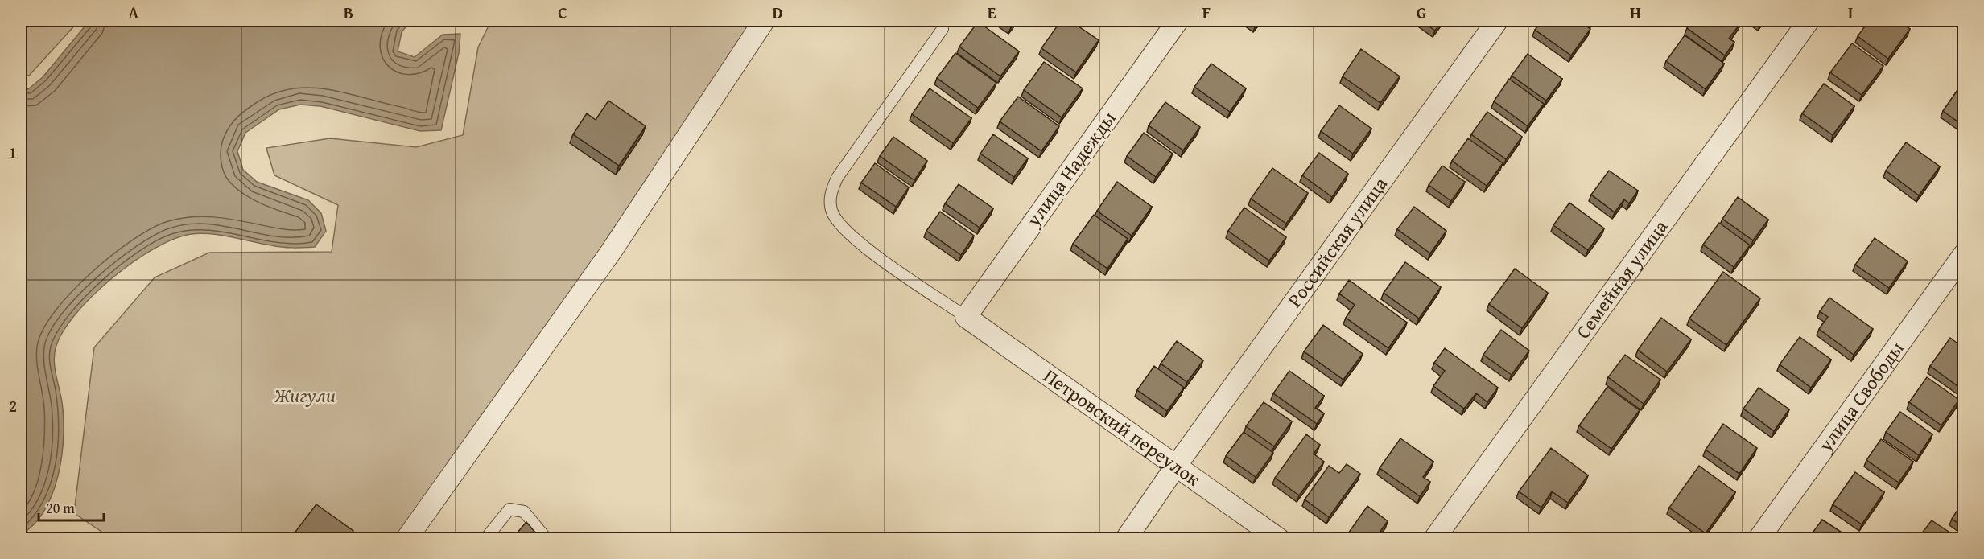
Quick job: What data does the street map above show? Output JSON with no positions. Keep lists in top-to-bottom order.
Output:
{
  "streets": {
    "street": [
      "улица Надежды",
      "Российская улица",
      "Семейная улица",
      "улица Свободы",
      "Петровский переулок"
    ]
  },
  "crossings": [
    ["улица Надежды", "Петровский переулок"],
    ["Российская улица", "Петровский переулок"]
  ],
  "parks": ["Жигули"],
  "scale_bar": "20 m",
  "grid": {
    "columns": [
      "A",
      "B",
      "C",
      "D",
      "E",
      "F",
      "G",
      "H",
      "I"
    ],
    "rows": ["1", "2"]
  }
}
